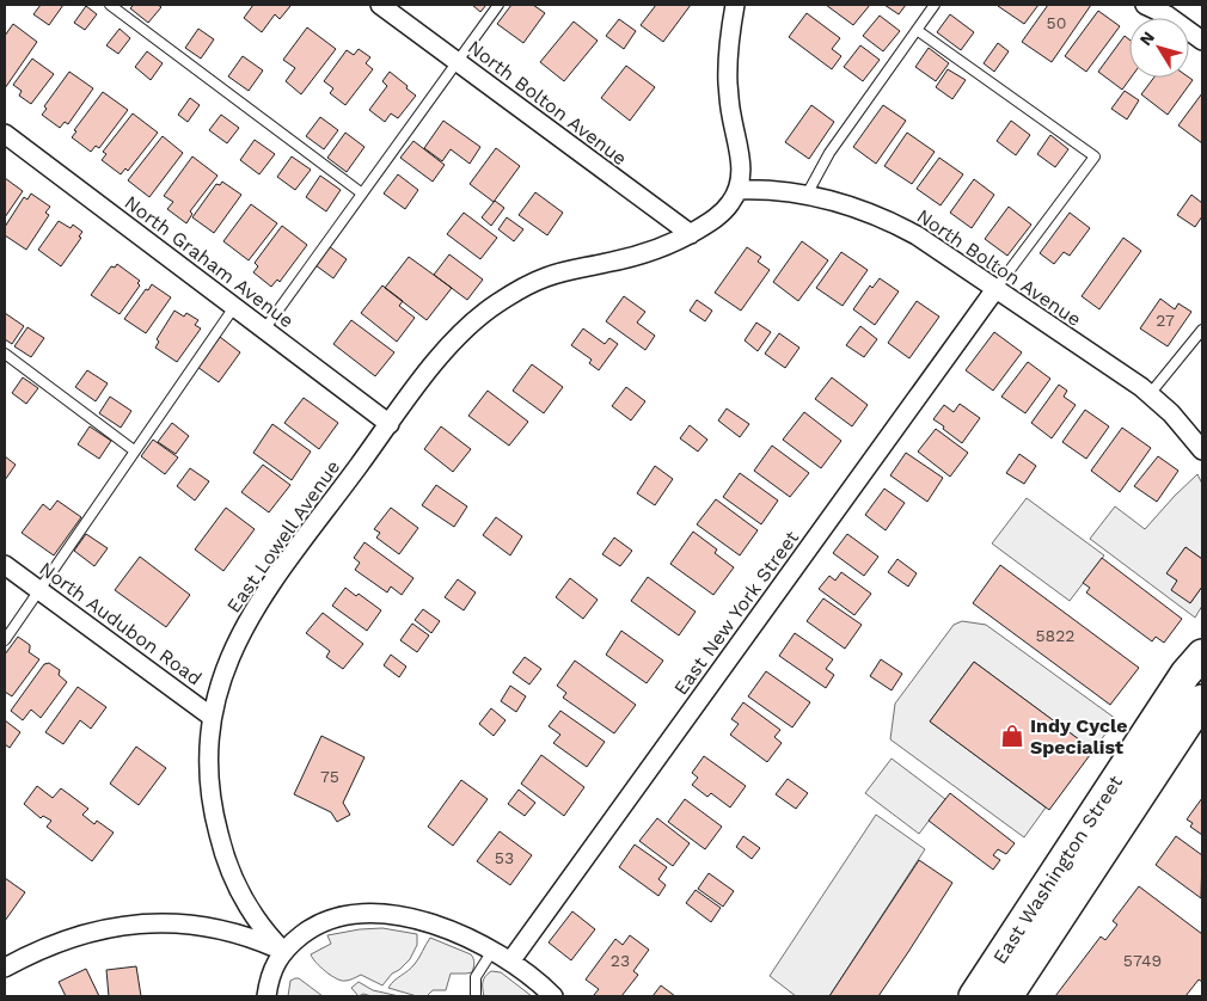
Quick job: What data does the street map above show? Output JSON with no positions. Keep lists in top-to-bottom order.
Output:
{
  "streets": {
    "main road": ["East Washington Street"],
    "street": [
      "North Bolton Avenue",
      "North Graham Avenue",
      "East Lowell Avenue",
      "East New York Street",
      "North Audubon Road"
    ]
  },
  "crossings": [
    ["North Bolton Avenue", "East Lowell Avenue"],
    ["North Bolton Avenue", "East New York Street"],
    ["North Graham Avenue", "East Lowell Avenue"],
    ["East Lowell Avenue", "North Audubon Road"]
  ],
  "places": {
    "shop": ["Indy Cycle Specialist"]
  },
  "house_numbers": [
    "50",
    "27",
    "5822",
    "75",
    "53",
    "23",
    "5749"
  ],
  "north": "top left"
}
